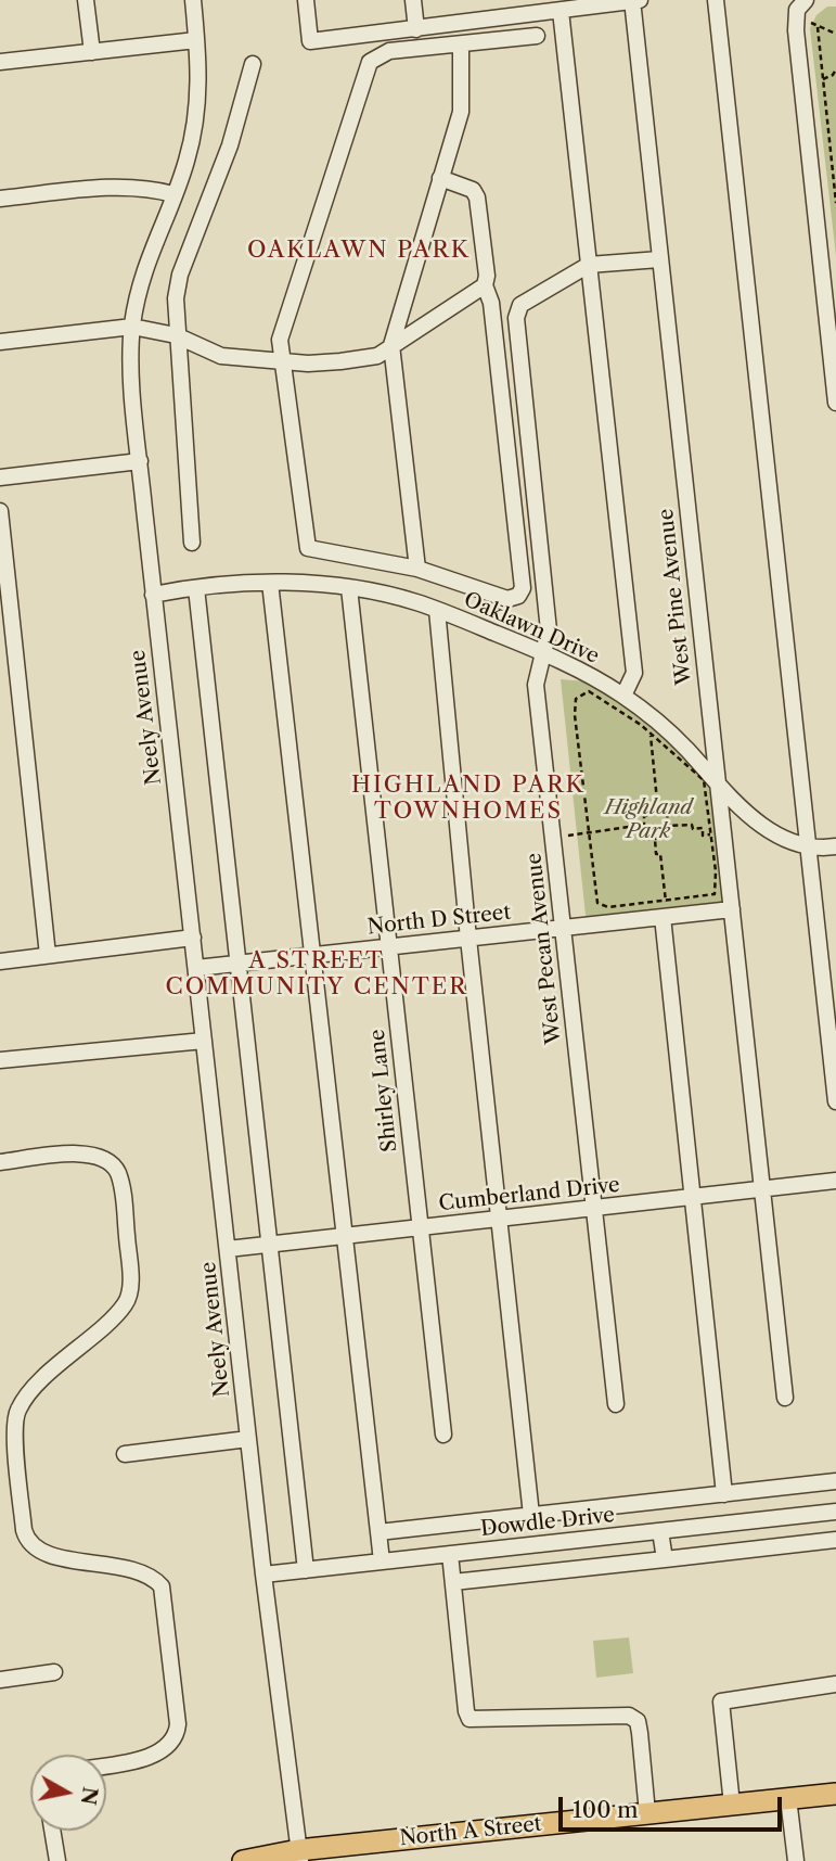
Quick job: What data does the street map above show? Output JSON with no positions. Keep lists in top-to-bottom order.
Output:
{
  "streets": {
    "main road": ["North A Street"],
    "street": [
      "West Pine Avenue",
      "Oaklawn Drive",
      "Neely Avenue",
      "North D Street",
      "West Pecan Avenue",
      "Shirley Lane",
      "Cumberland Drive",
      "Dowdle Drive"
    ]
  },
  "crossings": [
    ["West Pine Avenue", "Oaklawn Drive"],
    ["West Pine Avenue", "North D Street"],
    ["West Pine Avenue", "Cumberland Drive"],
    ["Oaklawn Drive", "Neely Avenue"],
    ["Oaklawn Drive", "West Pecan Avenue"],
    ["Oaklawn Drive", "Shirley Lane"],
    ["Neely Avenue", "North D Street"],
    ["Neely Avenue", "Cumberland Drive"],
    ["Neely Avenue", "Dowdle Drive"],
    ["Neely Avenue", "North A Street"],
    ["North D Street", "West Pecan Avenue"],
    ["North D Street", "Shirley Lane"],
    ["West Pecan Avenue", "Cumberland Drive"],
    ["Shirley Lane", "Cumberland Drive"]
  ],
  "districts": ["OAKLAWN PARK", "HIGHLAND PARK TOWNHOMES", "A STREET COMMUNITY CENTER"],
  "parks": ["Highland Park"],
  "scale_bar": "100 m",
  "north": "right"
}
